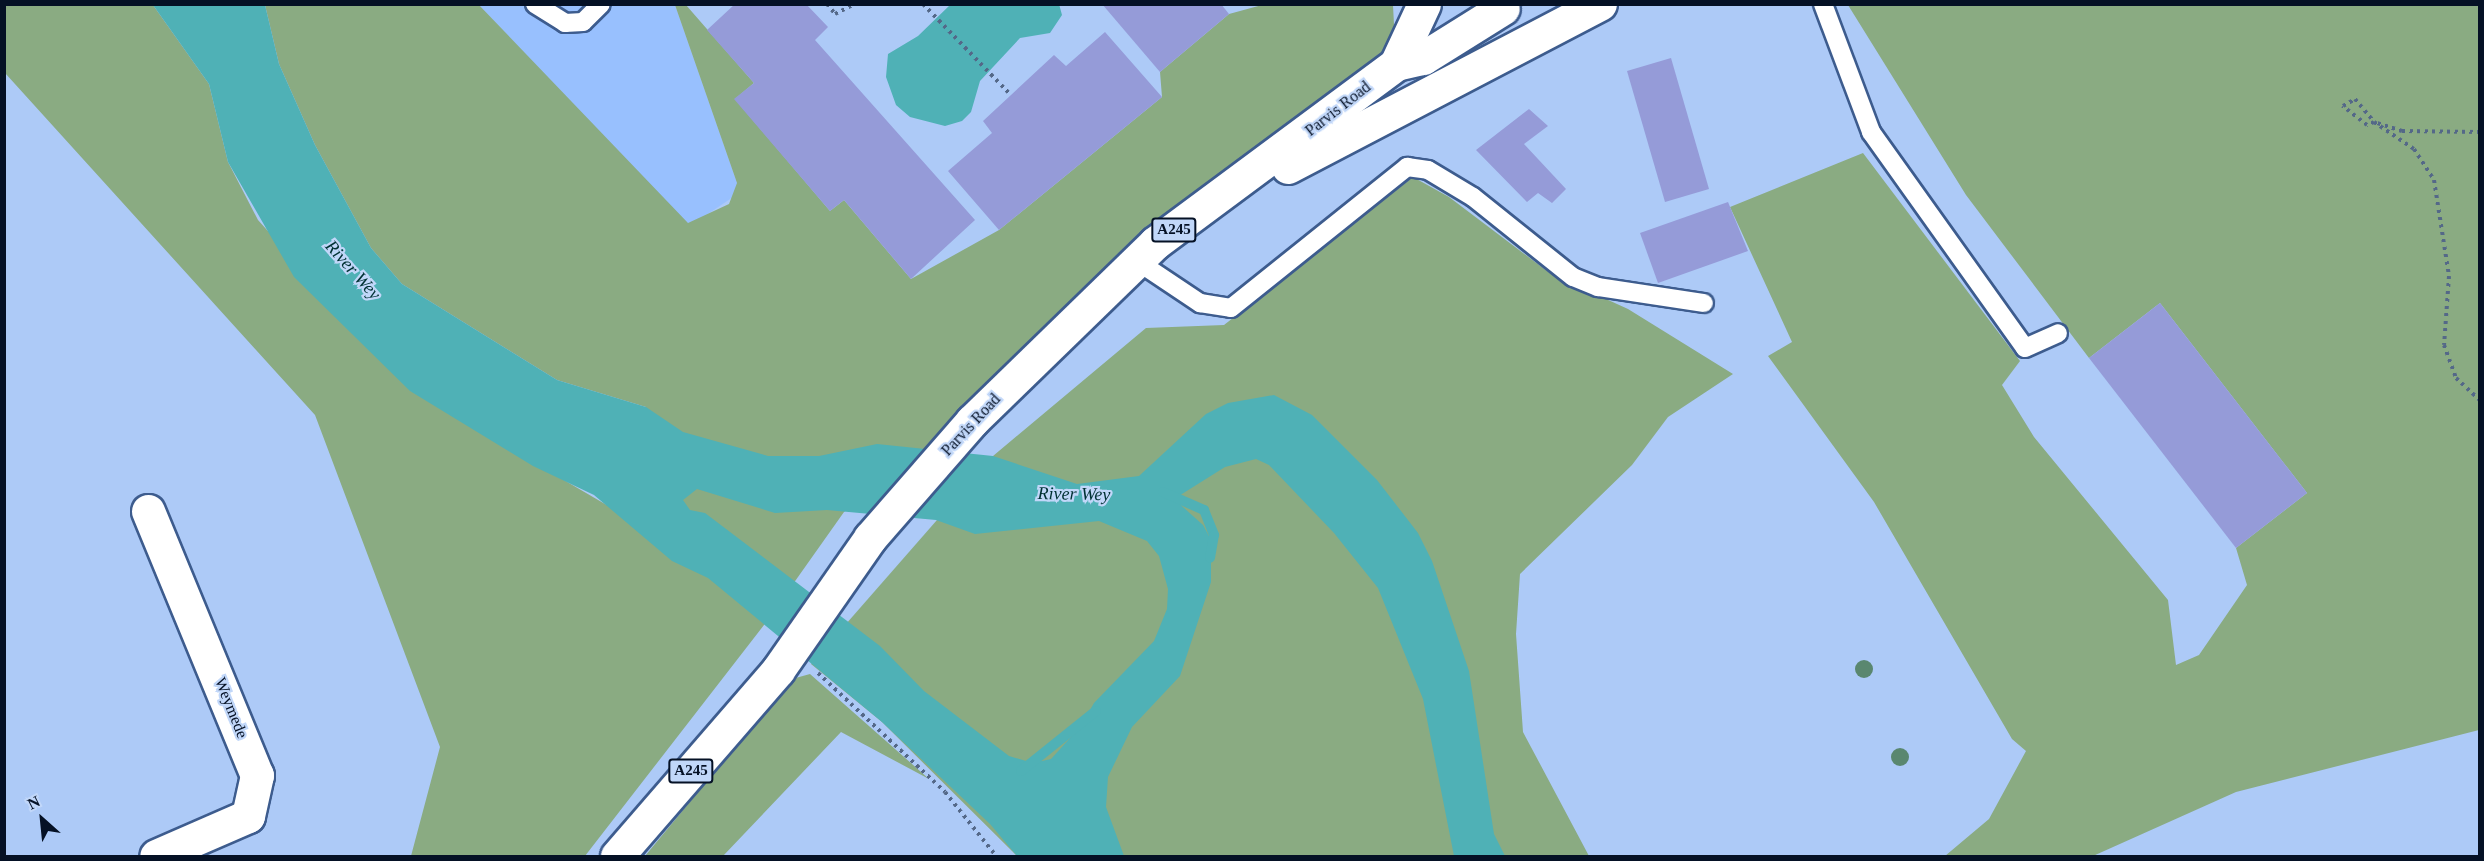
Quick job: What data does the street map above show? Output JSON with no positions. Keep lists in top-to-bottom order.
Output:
{
  "streets": {
    "main road": ["Parvis Road", "A245", "Weymede"]
  },
  "crossings": [
    ["Parvis Road", "A245"]
  ],
  "water": ["River Wey"],
  "north": "top left"
}
